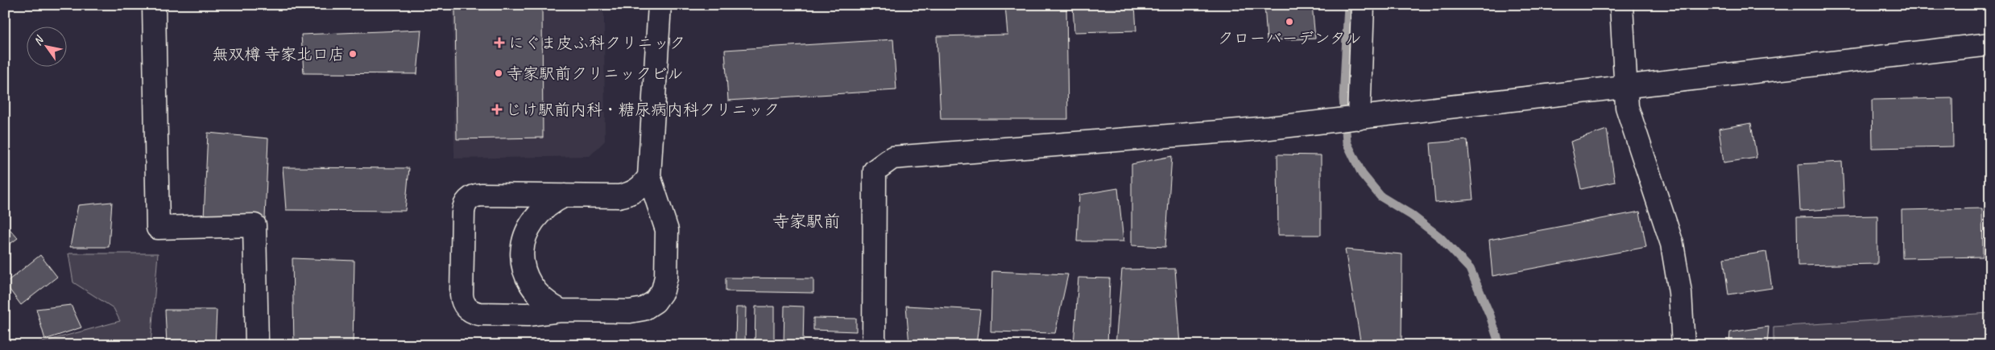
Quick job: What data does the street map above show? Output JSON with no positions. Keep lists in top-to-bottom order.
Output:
{
  "districts": ["寺家駅前"],
  "places": {
    "other": ["クローバーデンタル", "無双樽 寺家北口店", "寺家駅前クリニックビル"],
    "health": ["にぐま皮ふ科クリニック", "じけ駅前内科・糖尿病内科クリニック"]
  },
  "north": "top left"
}
